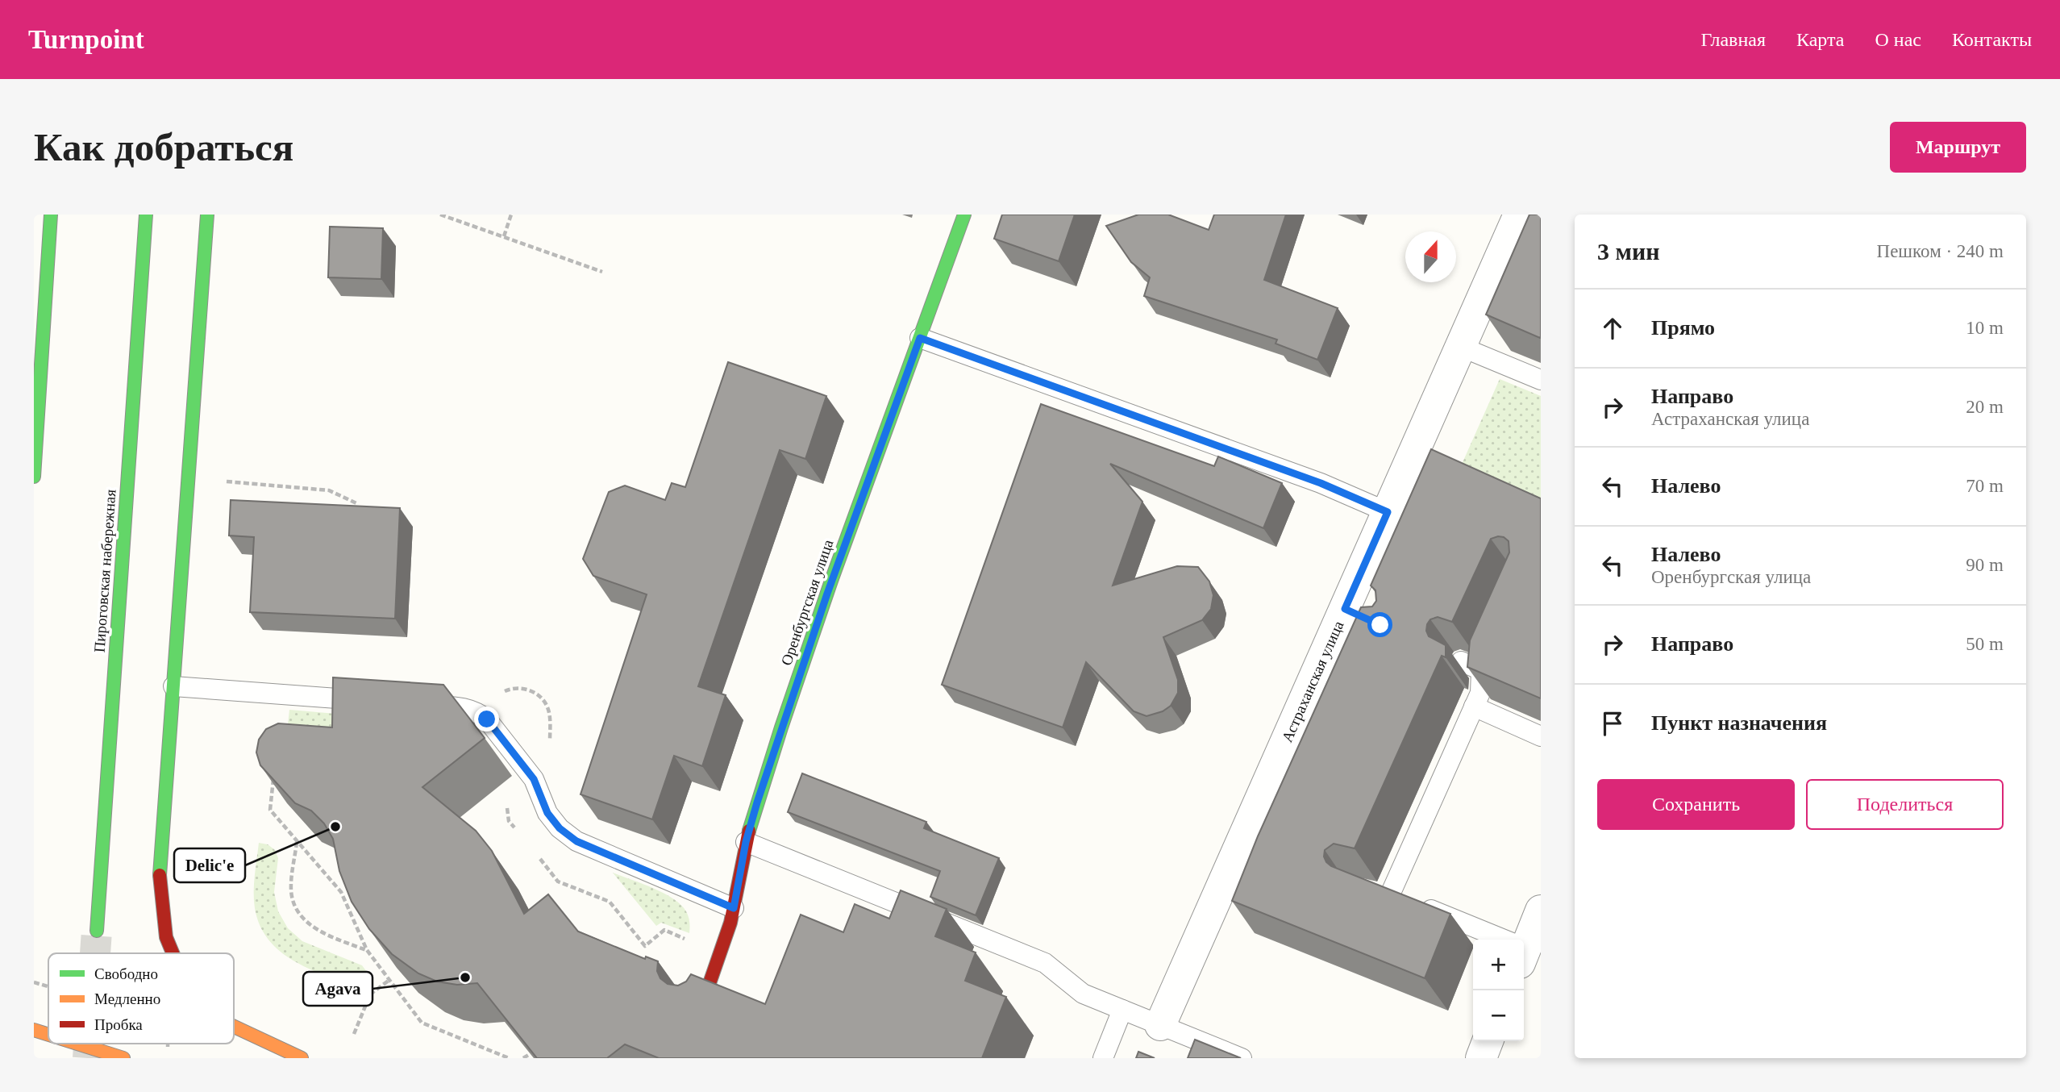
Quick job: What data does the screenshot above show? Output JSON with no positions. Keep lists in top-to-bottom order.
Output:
{
  "streets": {
    "main road": ["Пироговская набережная", "Оренбургская улица"],
    "street": ["Астраханская улица"]
  },
  "places": ["Delic'e", "Agava"],
  "legend": ["Свободно", "Медленно", "Пробка"],
  "north": "top",
  "page": {
    "header": "Turnpoint",
    "nav": [
      "Главная",
      "Карта",
      "О нас",
      "Контакты"
    ],
    "buttons": [
      "Маршрут",
      ["Сохранить", "Поделиться"]
    ],
    "title": "Как добраться",
    "heading": ["3 мин", "Пешком · 240 m"],
    "list": [
      ["Прямо", "10 m"],
      ["Направо", "Астраханская улица", "20 m"],
      ["Налево", "70 m"],
      ["Налево", "Оренбургская улица", "90 m"],
      ["Направо", "50 m"],
      "Пункт назначения"
    ],
    "map_buttons": ["+", "−"]
  }
}
